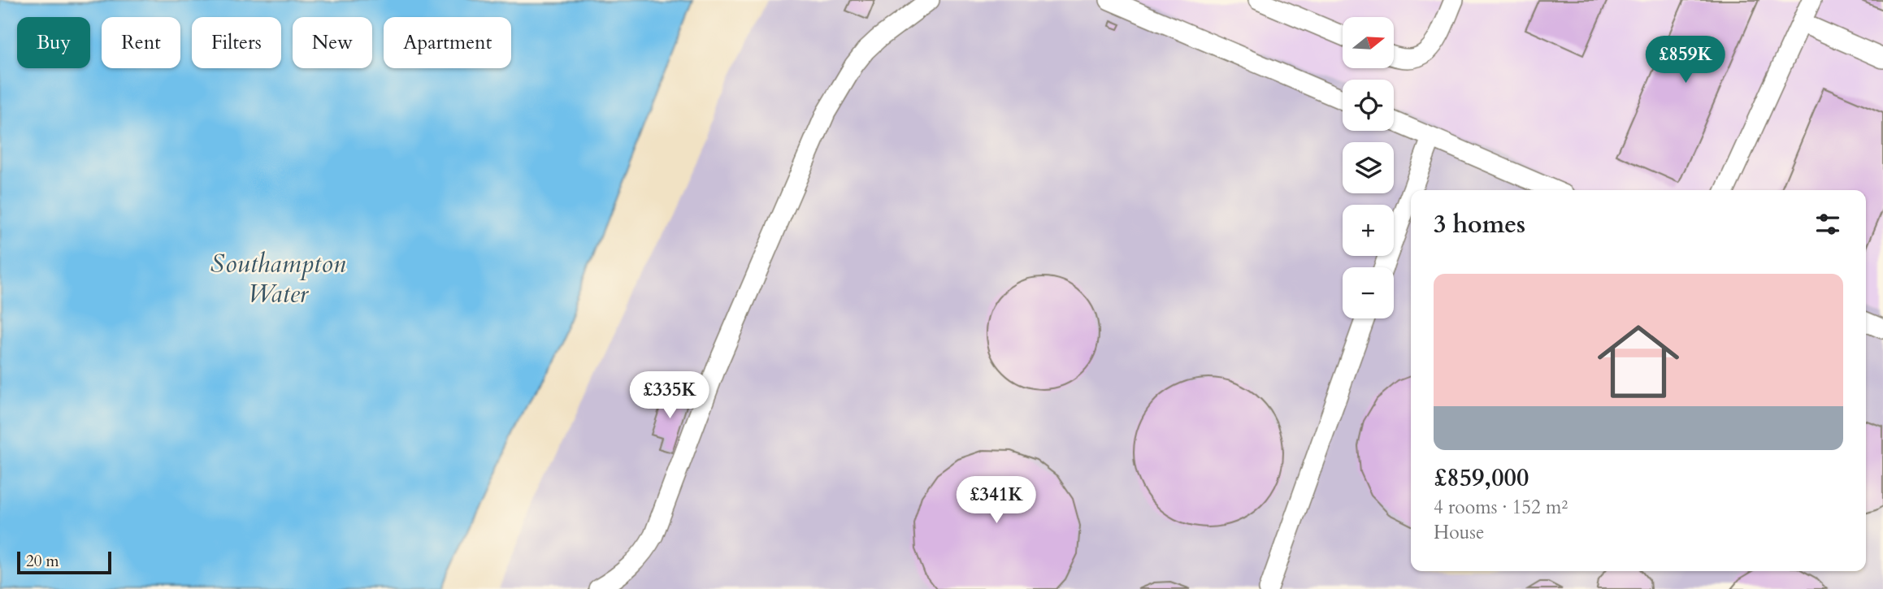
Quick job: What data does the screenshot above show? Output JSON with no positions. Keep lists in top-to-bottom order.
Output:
{
  "water": ["Southampton Water"],
  "scale_bar": "20 m",
  "north": "right",
  "page": {
    "map_buttons": ["+", "−"],
    "chip": [
      "Buy",
      "Rent",
      "Filters",
      "New",
      "Apartment"
    ],
    "price": ["£859K", "£335K", "£341K"],
    "heading": "3 homes",
    "list": [
      {
        "name": "£859,000",
        "note": "4 rooms · 152 m² · House"
      }
    ],
    "scale": "20 m"
  }
}
